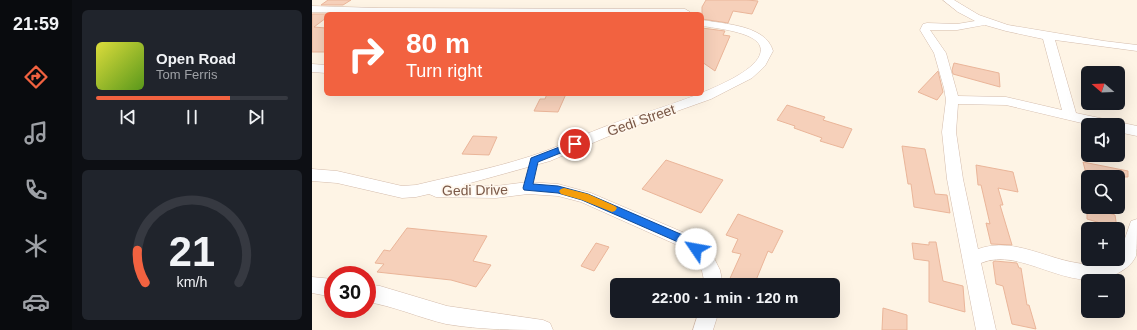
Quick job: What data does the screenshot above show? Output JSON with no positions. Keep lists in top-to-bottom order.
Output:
{
  "streets": {
    "street": ["Gedi Street", "Gedi Drive"]
  },
  "crossings": [
    ["Gedi Street", "Gedi Drive"]
  ],
  "north": "left",
  "page": {
    "tabs": "21:59",
    "turn": ["80 m", "Turn right"],
    "song": ["Open Road", "Tom Ferris"],
    "map_buttons": ["+", "−"],
    "limit": "30",
    "trip": "22:00 · 1 min · 120 m",
    "gauge": ["21", "km/h"]
  }
}
